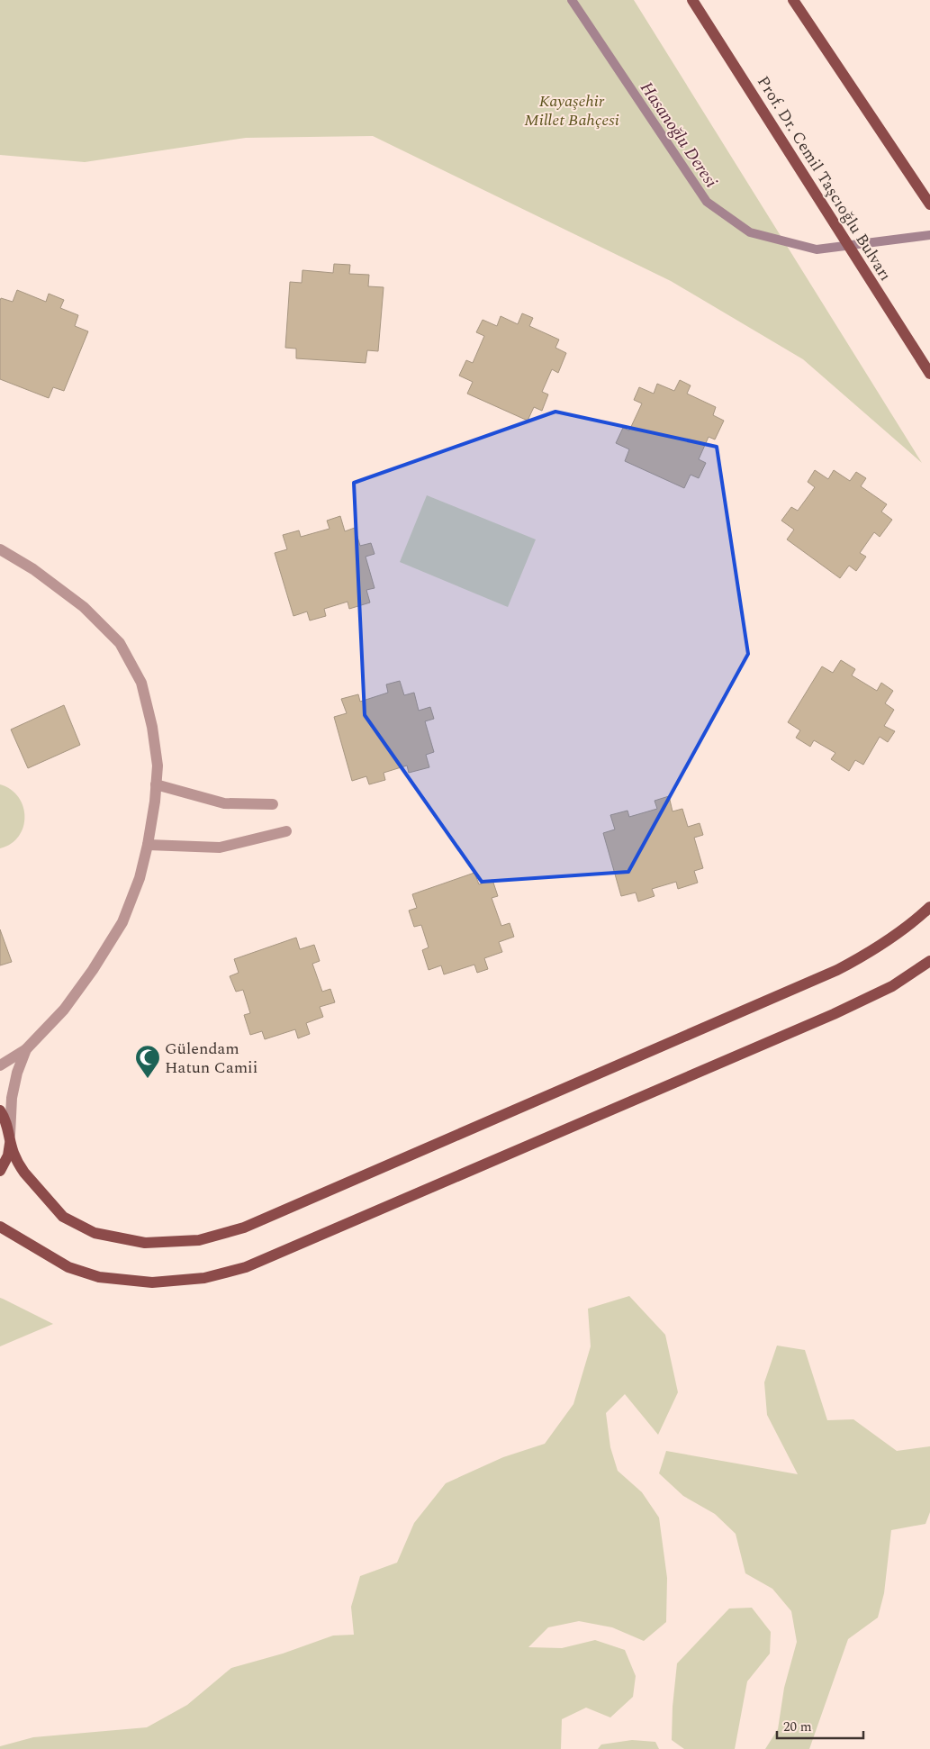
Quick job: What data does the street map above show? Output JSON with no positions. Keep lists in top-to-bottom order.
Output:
{
  "streets": {
    "main road": ["Prof. Dr. Cemil Taşcıoğlu Bulvarı"]
  },
  "water": ["Hasanoğlu Deresi"],
  "parks": ["Kayaşehir Millet Bahçesi"],
  "places": {
    "mosque": ["Gülendam Hatun Camii"]
  },
  "scale_bar": "20 m"
}
